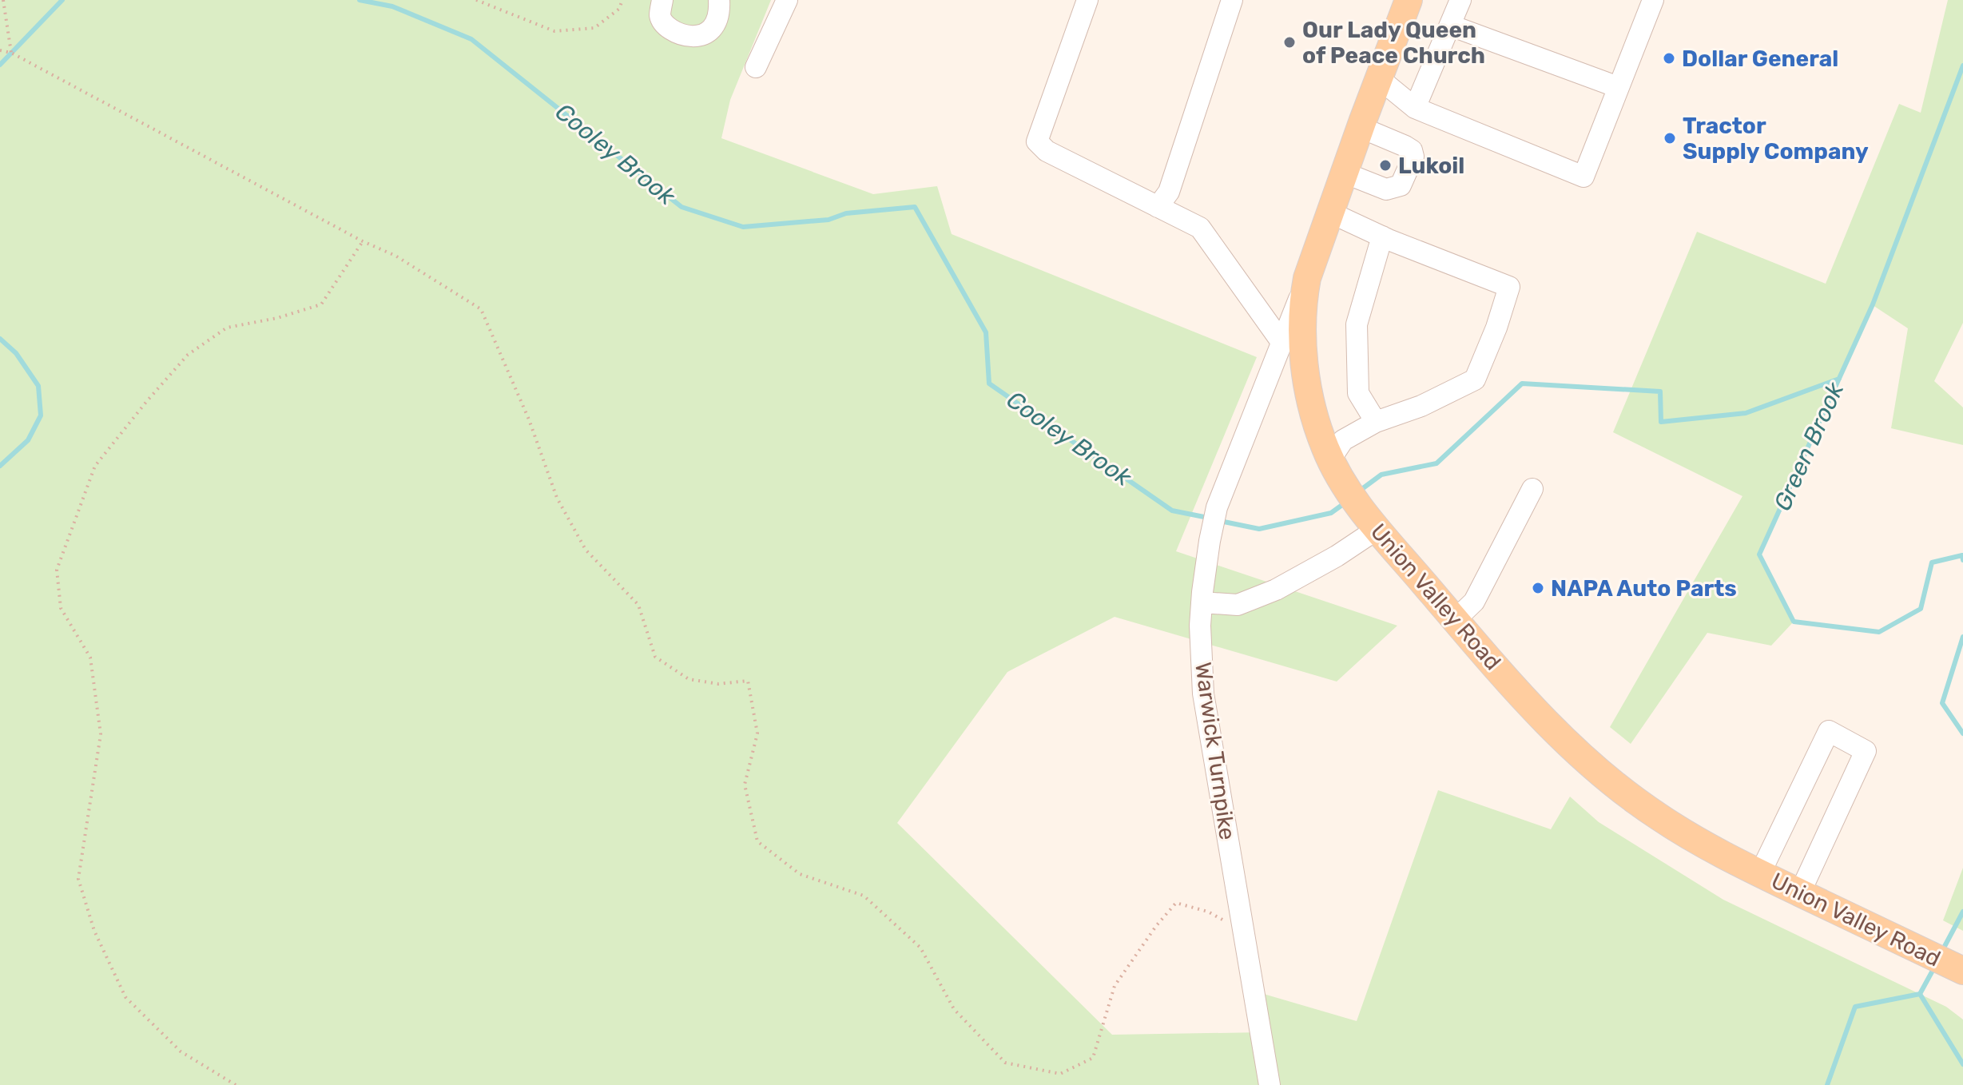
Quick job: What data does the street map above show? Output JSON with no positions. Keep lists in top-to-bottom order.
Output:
{
  "streets": {
    "main road": ["Union Valley Road"],
    "street": ["Warwick Turnpike"]
  },
  "crossings": [
    ["Union Valley Road", "Warwick Turnpike"]
  ],
  "water": ["Cooley Brook", "Green Brook"],
  "places": [
    "Our Lady Queen of Peace Church",
    "Dollar General",
    "Tractor Supply Company",
    "Lukoil",
    "NAPA Auto Parts"
  ]
}
